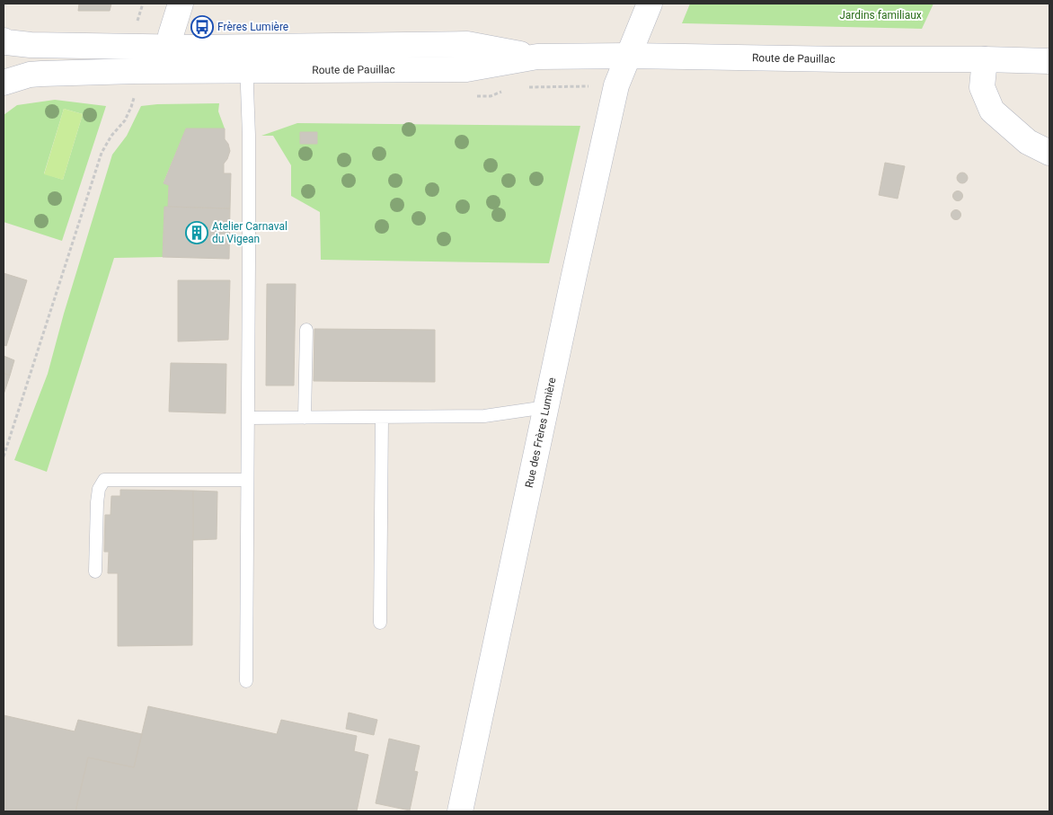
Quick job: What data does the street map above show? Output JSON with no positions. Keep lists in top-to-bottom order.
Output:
{
  "streets": {
    "main road": ["Route de Pauillac", "Rue des Frères Lumière"]
  },
  "crossings": [
    ["Route de Pauillac", "Rue des Frères Lumière"]
  ],
  "parks": ["Jardins familiaux"],
  "places": {
    "bus stop": ["Frères Lumière"],
    "building": ["Atelier Carnaval du Vigean"]
  }
}
